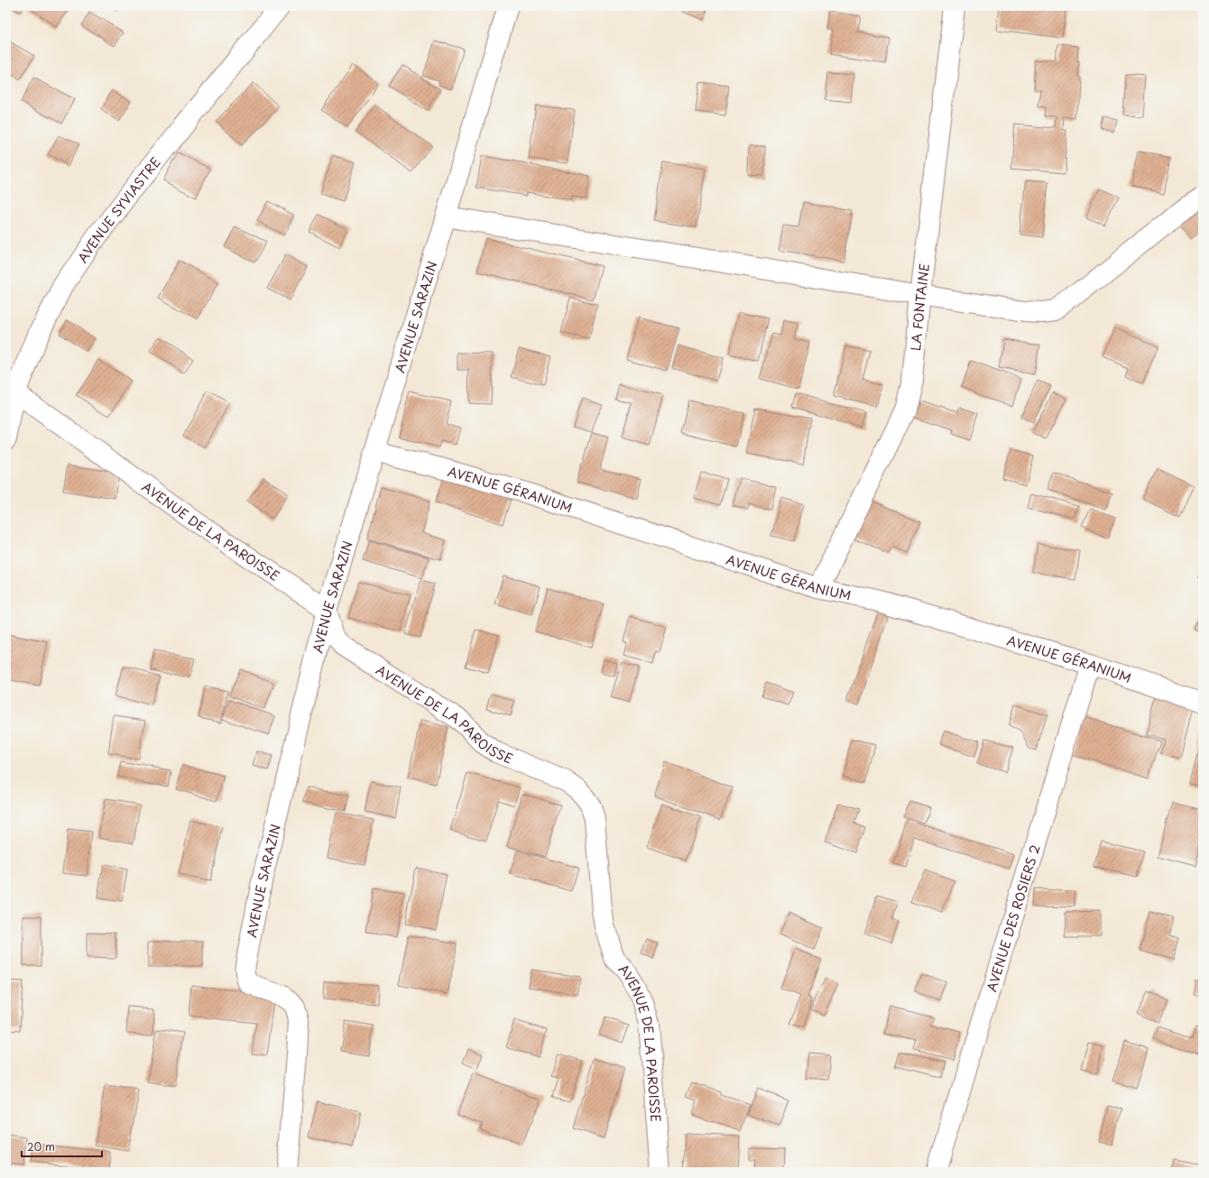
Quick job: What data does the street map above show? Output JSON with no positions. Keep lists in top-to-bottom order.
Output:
{
  "streets": {
    "street": [
      "AVENUE SYVIASTRE",
      "LA FONTAINE",
      "AVENUE SARAZIN",
      "AVENUE GÉRANIUM",
      "AVENUE DE LA PAROISSE",
      "AVENUE DES ROSIERS 2"
    ]
  },
  "crossings": [
    ["AVENUE SYVIASTRE", "AVENUE DE LA PAROISSE"],
    ["LA FONTAINE", "AVENUE GÉRANIUM"],
    ["AVENUE SARAZIN", "AVENUE GÉRANIUM"],
    ["AVENUE SARAZIN", "AVENUE DE LA PAROISSE"],
    ["AVENUE GÉRANIUM", "AVENUE DES ROSIERS 2"]
  ],
  "scale_bar": "20 m"
}
